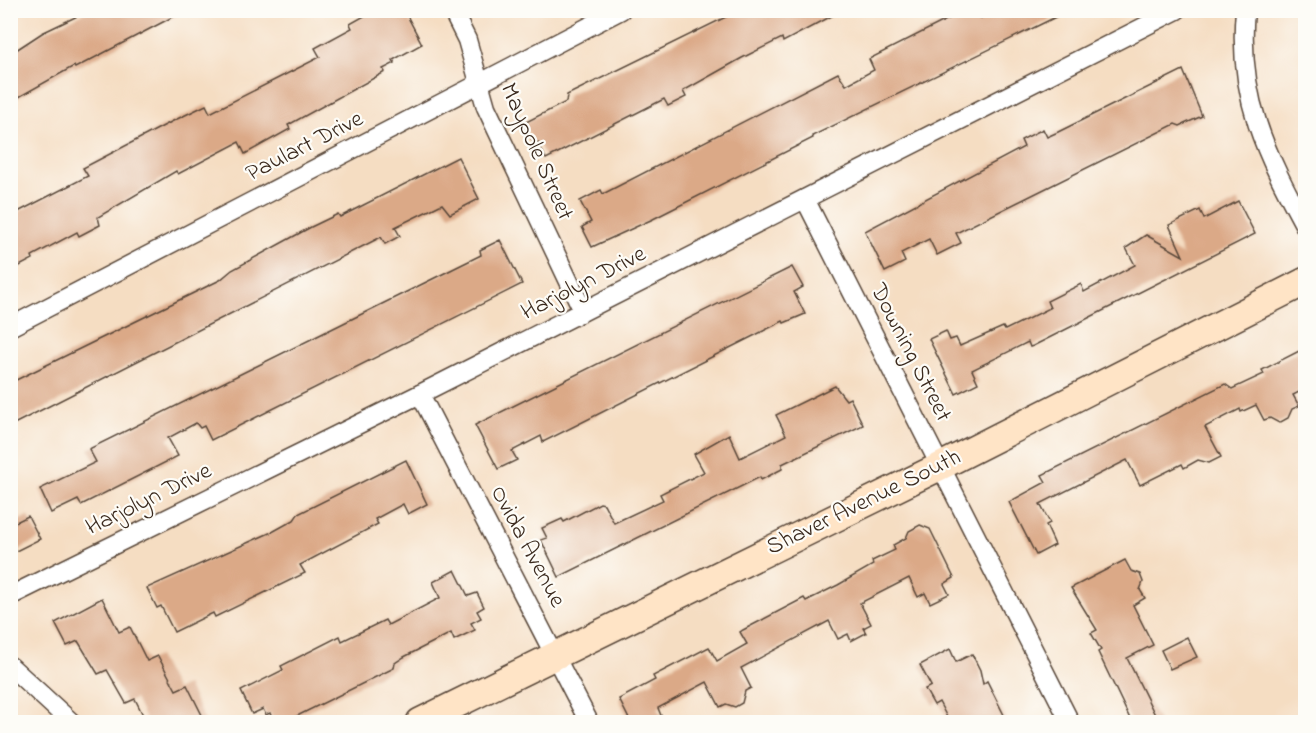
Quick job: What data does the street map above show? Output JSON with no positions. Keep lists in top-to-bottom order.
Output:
{
  "streets": {
    "street": [
      "Paulart Drive",
      "Maypole Street",
      "Harjolyn Drive",
      "Downing Street",
      "Shaver Avenue South",
      "Ovida Avenue"
    ]
  },
  "crossings": [
    ["Paulart Drive", "Maypole Street"],
    ["Maypole Street", "Harjolyn Drive"],
    ["Harjolyn Drive", "Downing Street"],
    ["Harjolyn Drive", "Ovida Avenue"],
    ["Downing Street", "Shaver Avenue South"],
    ["Shaver Avenue South", "Ovida Avenue"]
  ]
}
